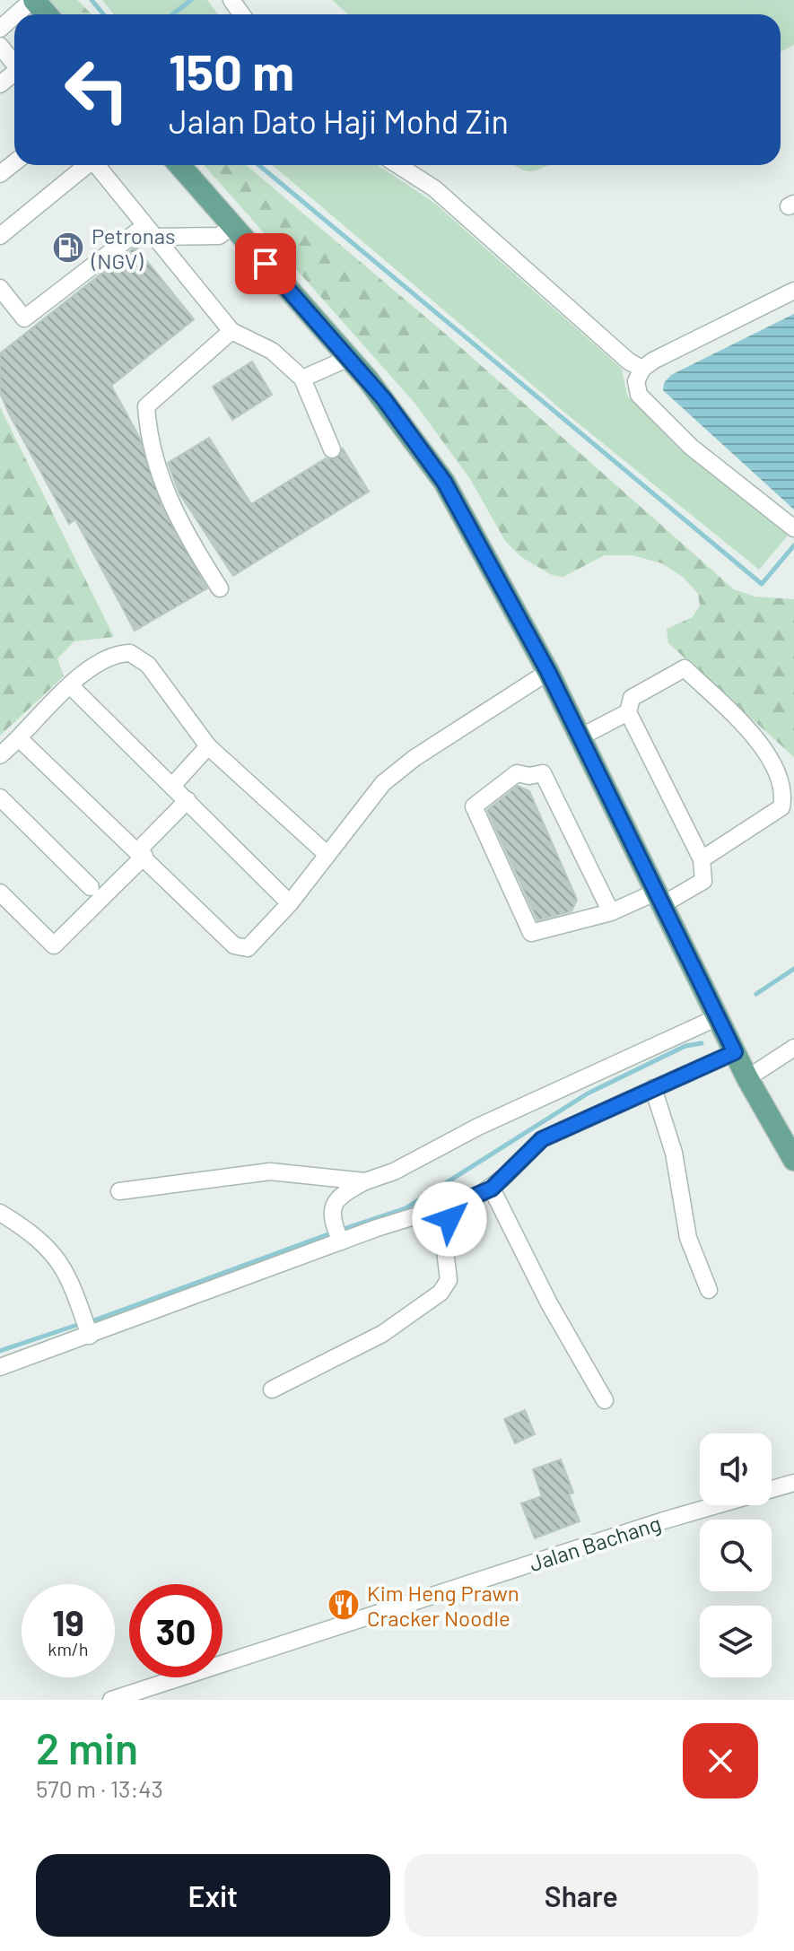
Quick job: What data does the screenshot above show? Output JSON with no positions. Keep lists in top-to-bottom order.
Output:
{
  "streets": {
    "street": ["Jalan Bachang"]
  },
  "places": {
    "fuel station": ["Petronas (NGV)"],
    "restaurant": ["Kim Heng Prawn Cracker Noodle"]
  },
  "page": {
    "turn": ["150 m", "Jalan Dato Haji Mohd Zin"],
    "speed": "19 km/h",
    "limit": "30",
    "heading": ["2 min", "570 m · 13:43"],
    "buttons": ["Exit", "Share"]
  }
}
